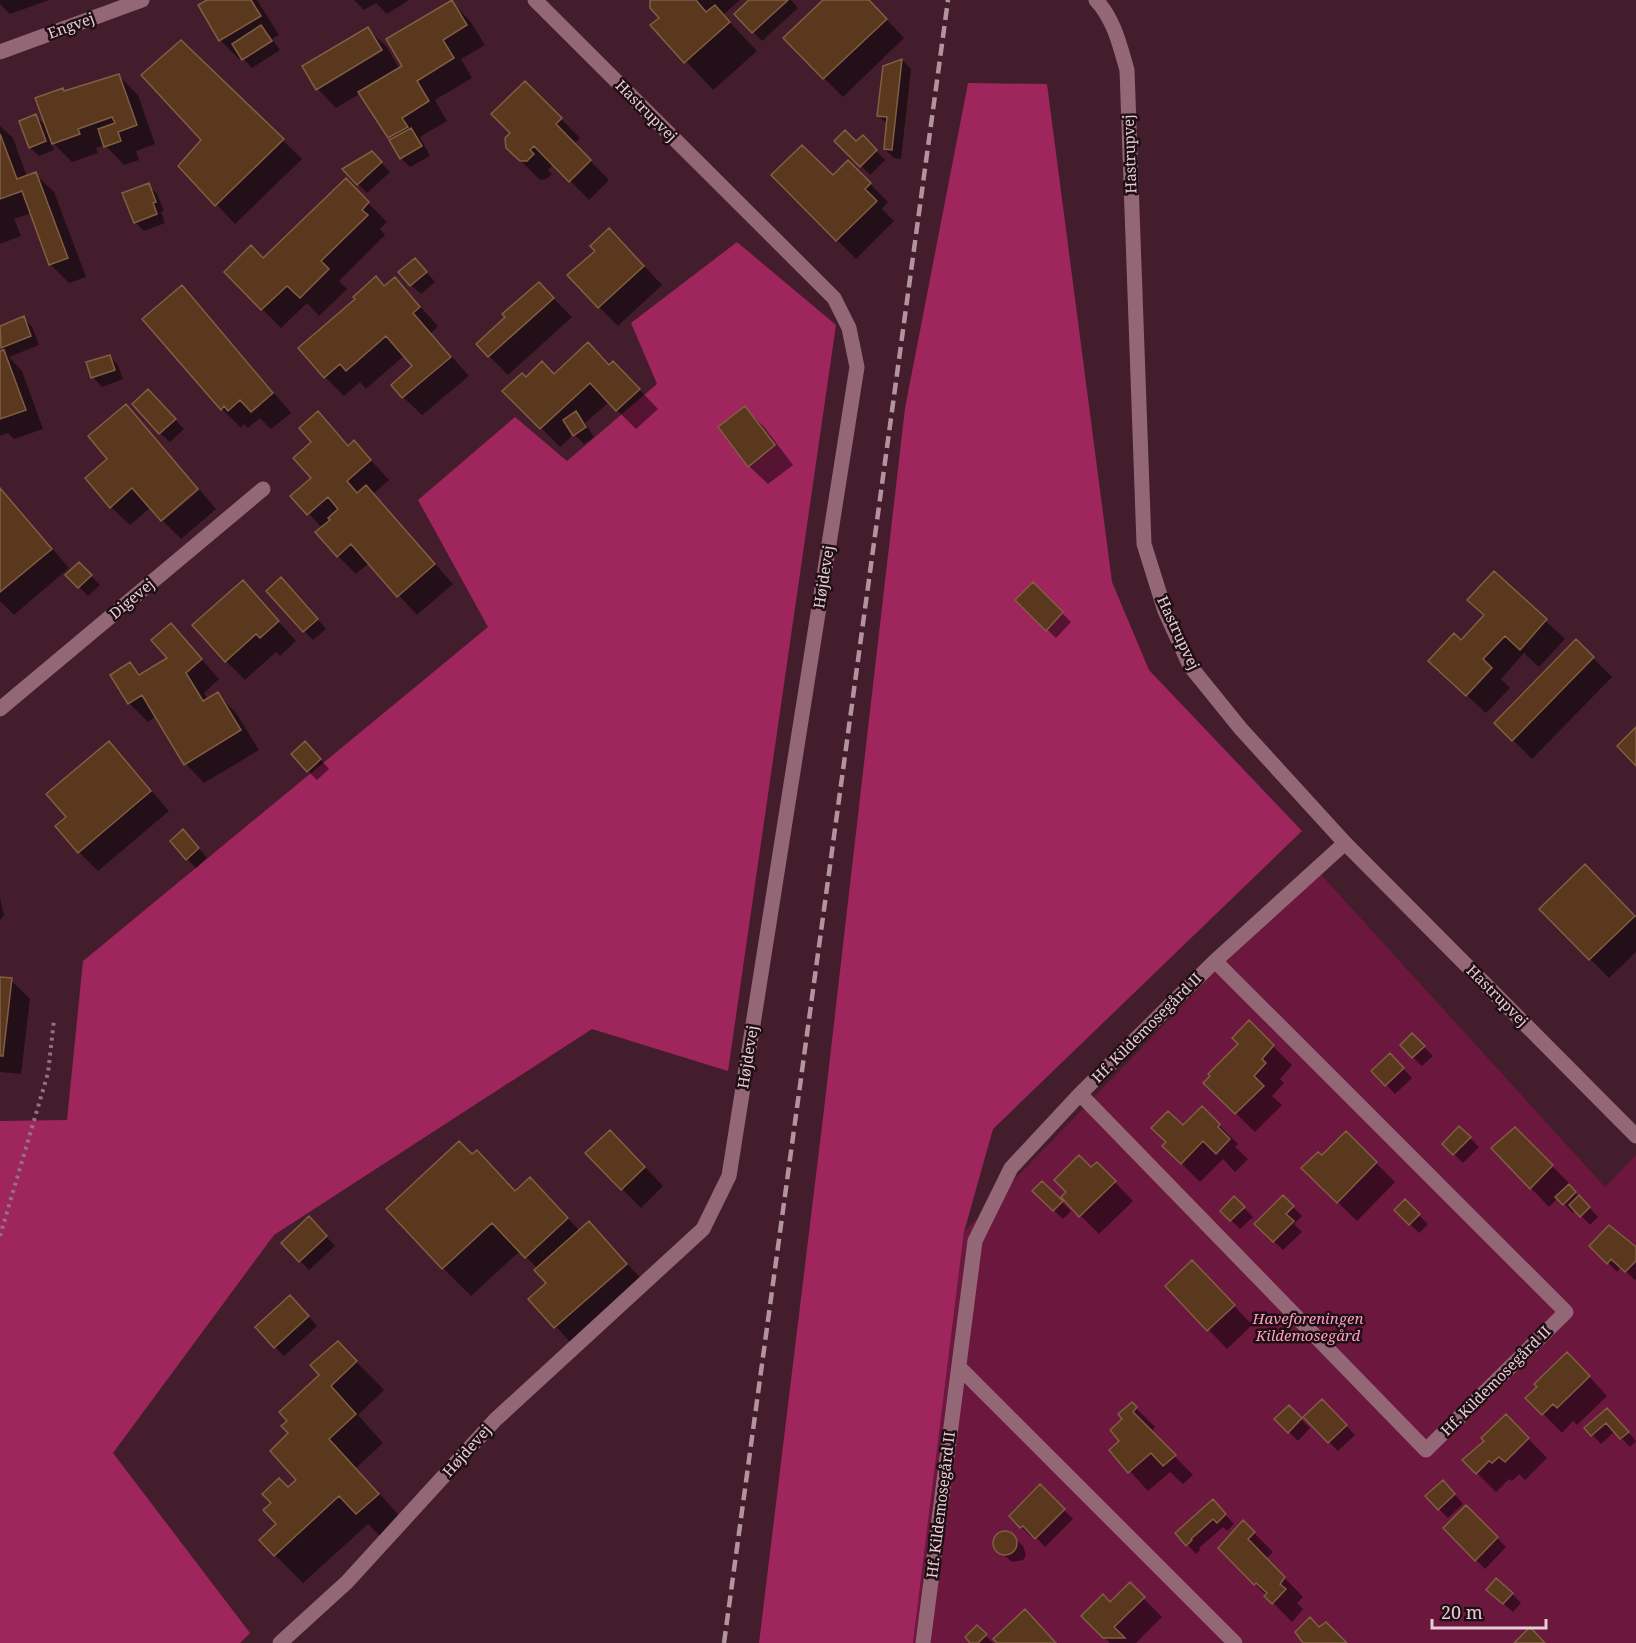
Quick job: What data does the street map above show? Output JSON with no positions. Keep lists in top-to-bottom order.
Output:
{
  "streets": {
    "street": [
      "Engvej",
      "Hastrupvej",
      "Højdevej",
      "Digevej",
      "Hf. Kildemosegård II"
    ]
  },
  "crossings": [
    ["Hastrupvej", "Højdevej"],
    ["Hastrupvej", "Hf. Kildemosegård II"]
  ],
  "parks": ["Haveforeningen Kildemosegård"],
  "scale_bar": "20 m"
}
